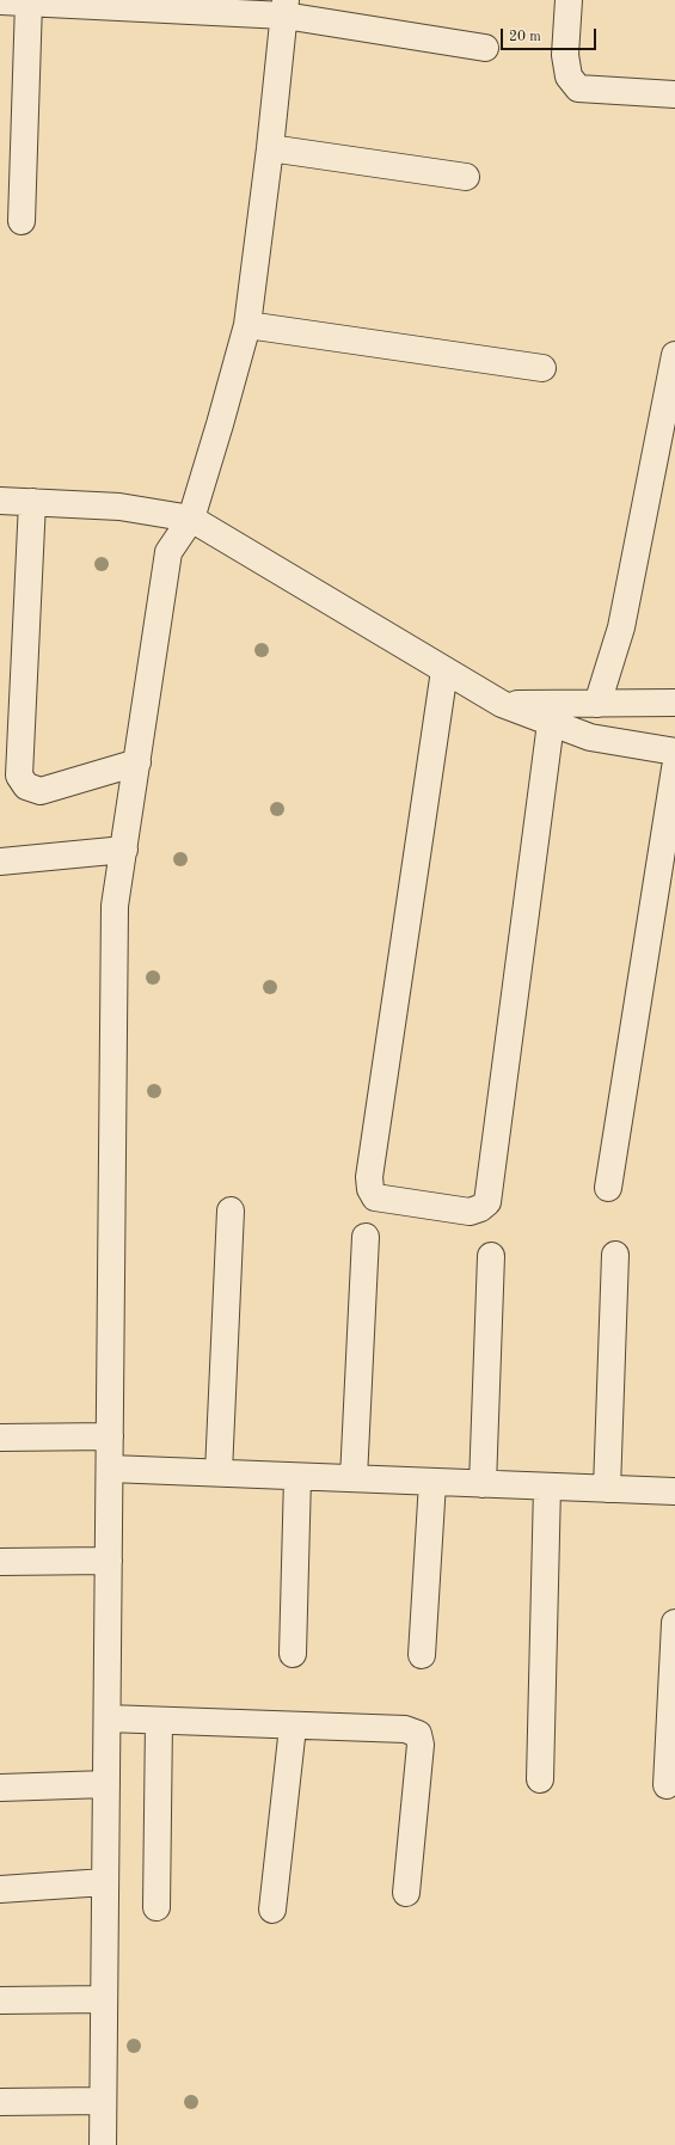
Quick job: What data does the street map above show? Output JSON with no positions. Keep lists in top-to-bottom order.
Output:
{
  "scale_bar": "20 m"
}
